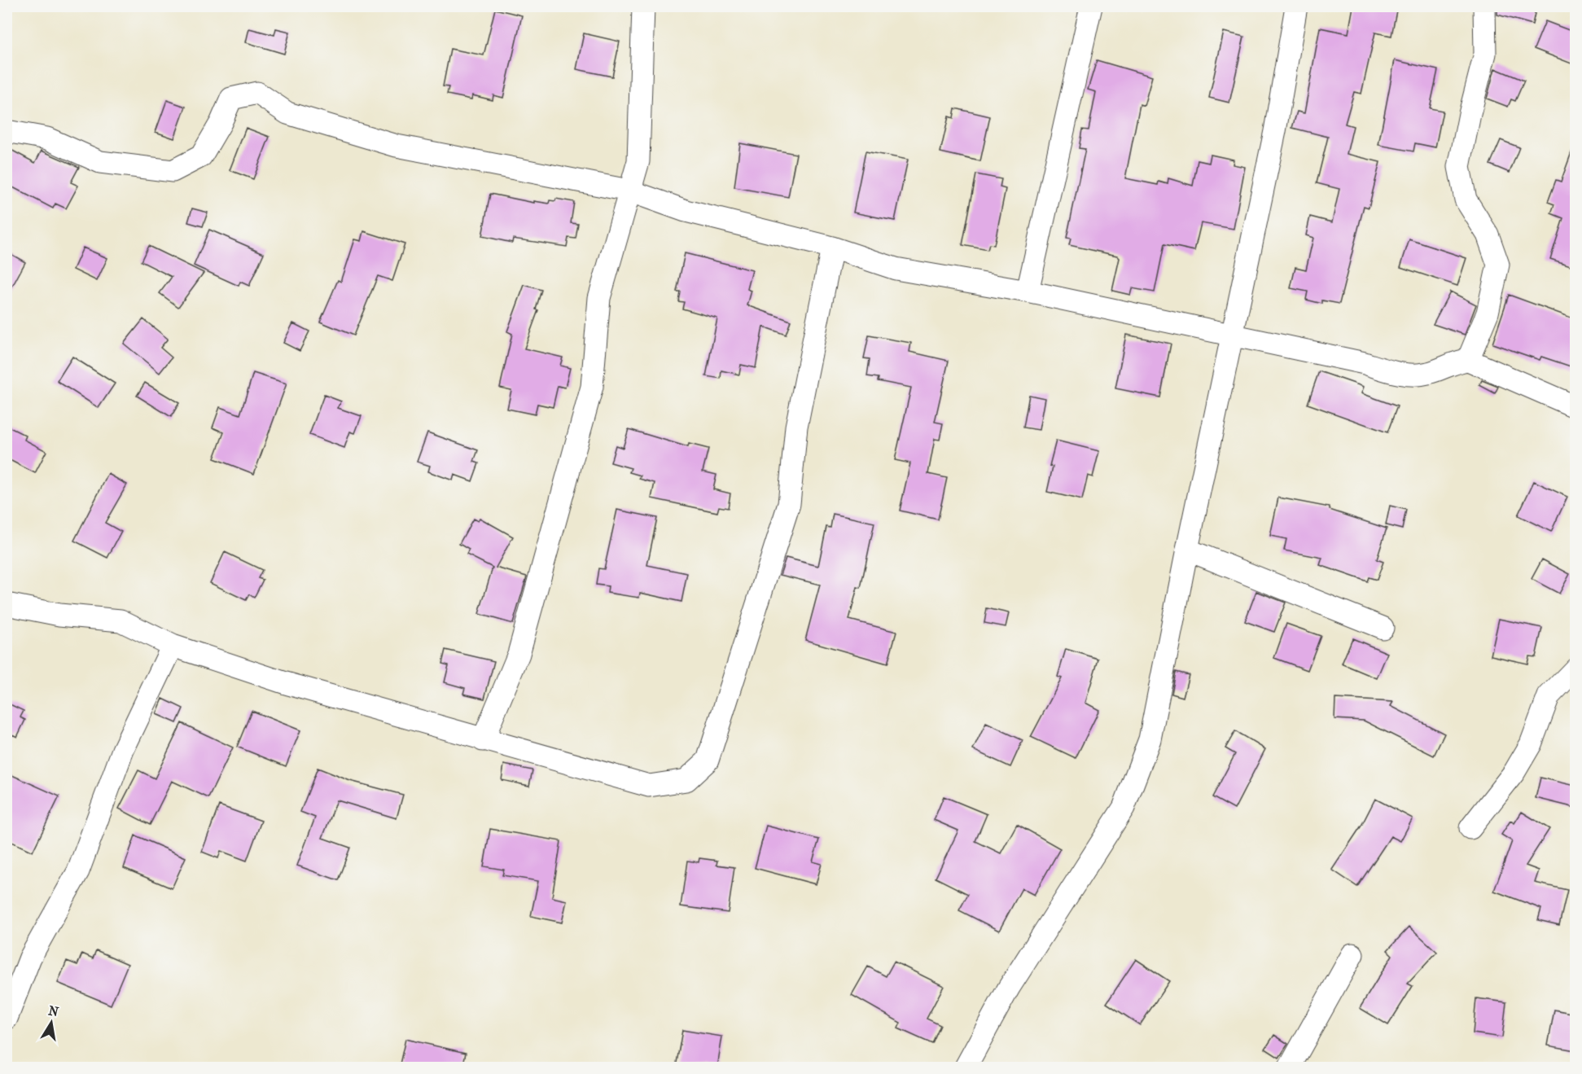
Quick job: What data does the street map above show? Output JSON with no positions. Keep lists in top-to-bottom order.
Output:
{
  "north": "top"
}
